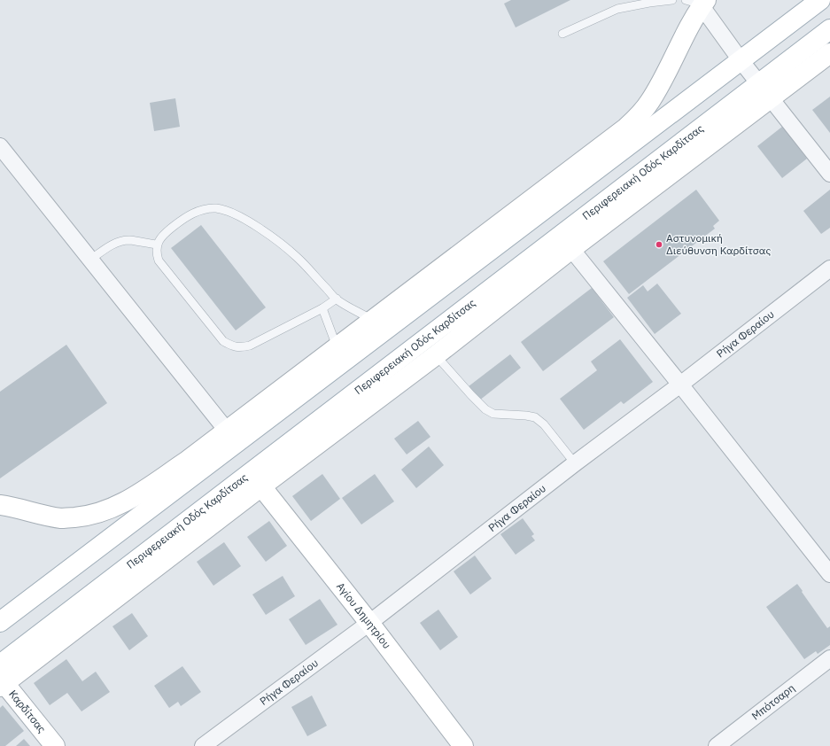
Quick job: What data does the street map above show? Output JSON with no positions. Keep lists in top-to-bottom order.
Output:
{
  "streets": {
    "street": [
      "Περιφερειακή Οδός Καρδίτσας",
      "Ρήγα Φεραίου",
      "Αγίου Δημητρίου",
      "Μπότσαρη",
      "Καρδίτσας"
    ]
  },
  "crossings": [
    ["Ρήγα Φεραίου", "Αγίου Δημητρίου"]
  ],
  "places": ["Αστυνομική Διεύθυνση Καρδίτσας"]
}
